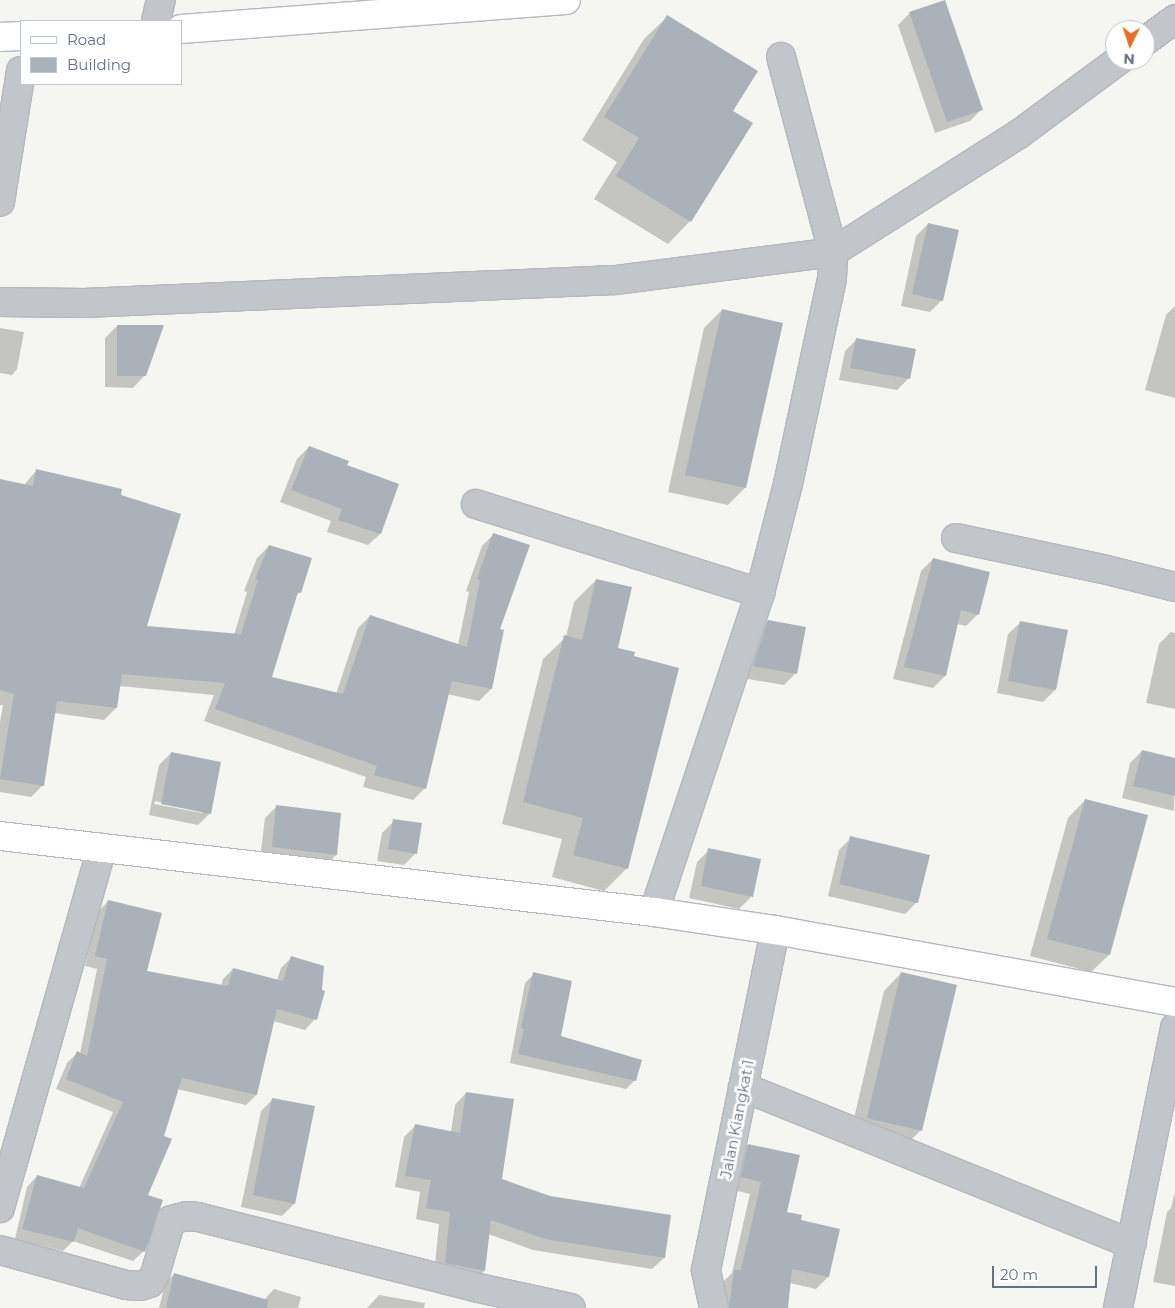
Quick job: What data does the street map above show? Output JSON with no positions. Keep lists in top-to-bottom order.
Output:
{
  "streets": {
    "street": ["Jalan Kiangkat 1"]
  },
  "legend": ["Road", "Building"],
  "scale_bar": "20 m",
  "north": "bottom"
}
